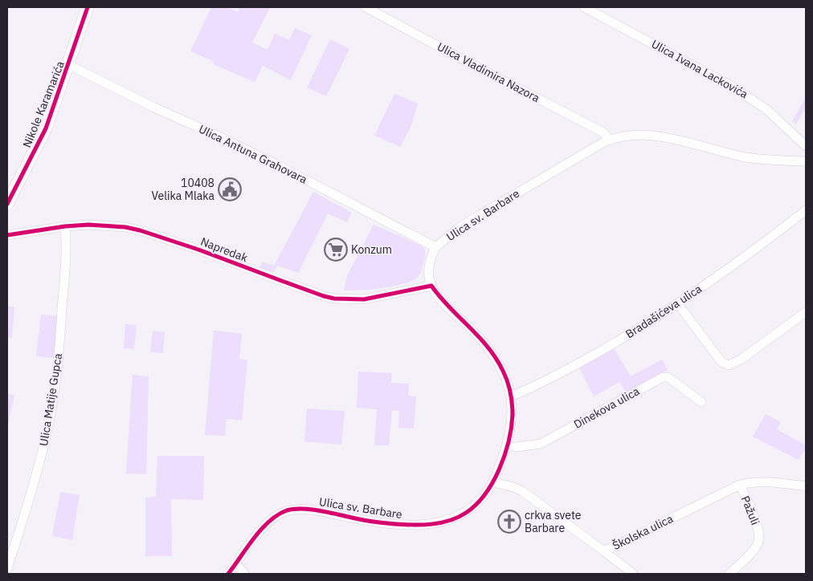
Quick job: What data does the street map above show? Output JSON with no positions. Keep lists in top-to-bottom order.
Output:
{
  "streets": {
    "main road": ["Nikole Karamarića"],
    "street": [
      "Ulica Ivana Lackovića",
      "Ulica Vladimira Nazora",
      "Ulica Antuna Grahovara",
      "Ulica sv. Barbare",
      "Napredak",
      "Bradašićeva ulica",
      "Ulica Matije Gupca",
      "Dinekova ulica",
      "Pažuli",
      "Školska ulica"
    ]
  },
  "crossings": [
    ["Ulica Vladimira Nazora", "Ulica sv. Barbare"],
    ["Nikole Karamarića", "Ulica Antuna Grahovara"],
    ["Ulica Antuna Grahovara", "Ulica sv. Barbare"],
    ["Ulica sv. Barbare", "Napredak"],
    ["Ulica sv. Barbare", "Bradašićeva ulica"],
    ["Ulica sv. Barbare", "Dinekova ulica"],
    ["Ulica sv. Barbare", "Školska ulica"],
    ["Napredak", "Ulica Matije Gupca"],
    ["Pažuli", "Školska ulica"]
  ],
  "places": {
    "public building": ["10408 Velika Mlaka"],
    "supermarket": ["Konzum"],
    "church": ["crkva svete Barbare"]
  }
}
